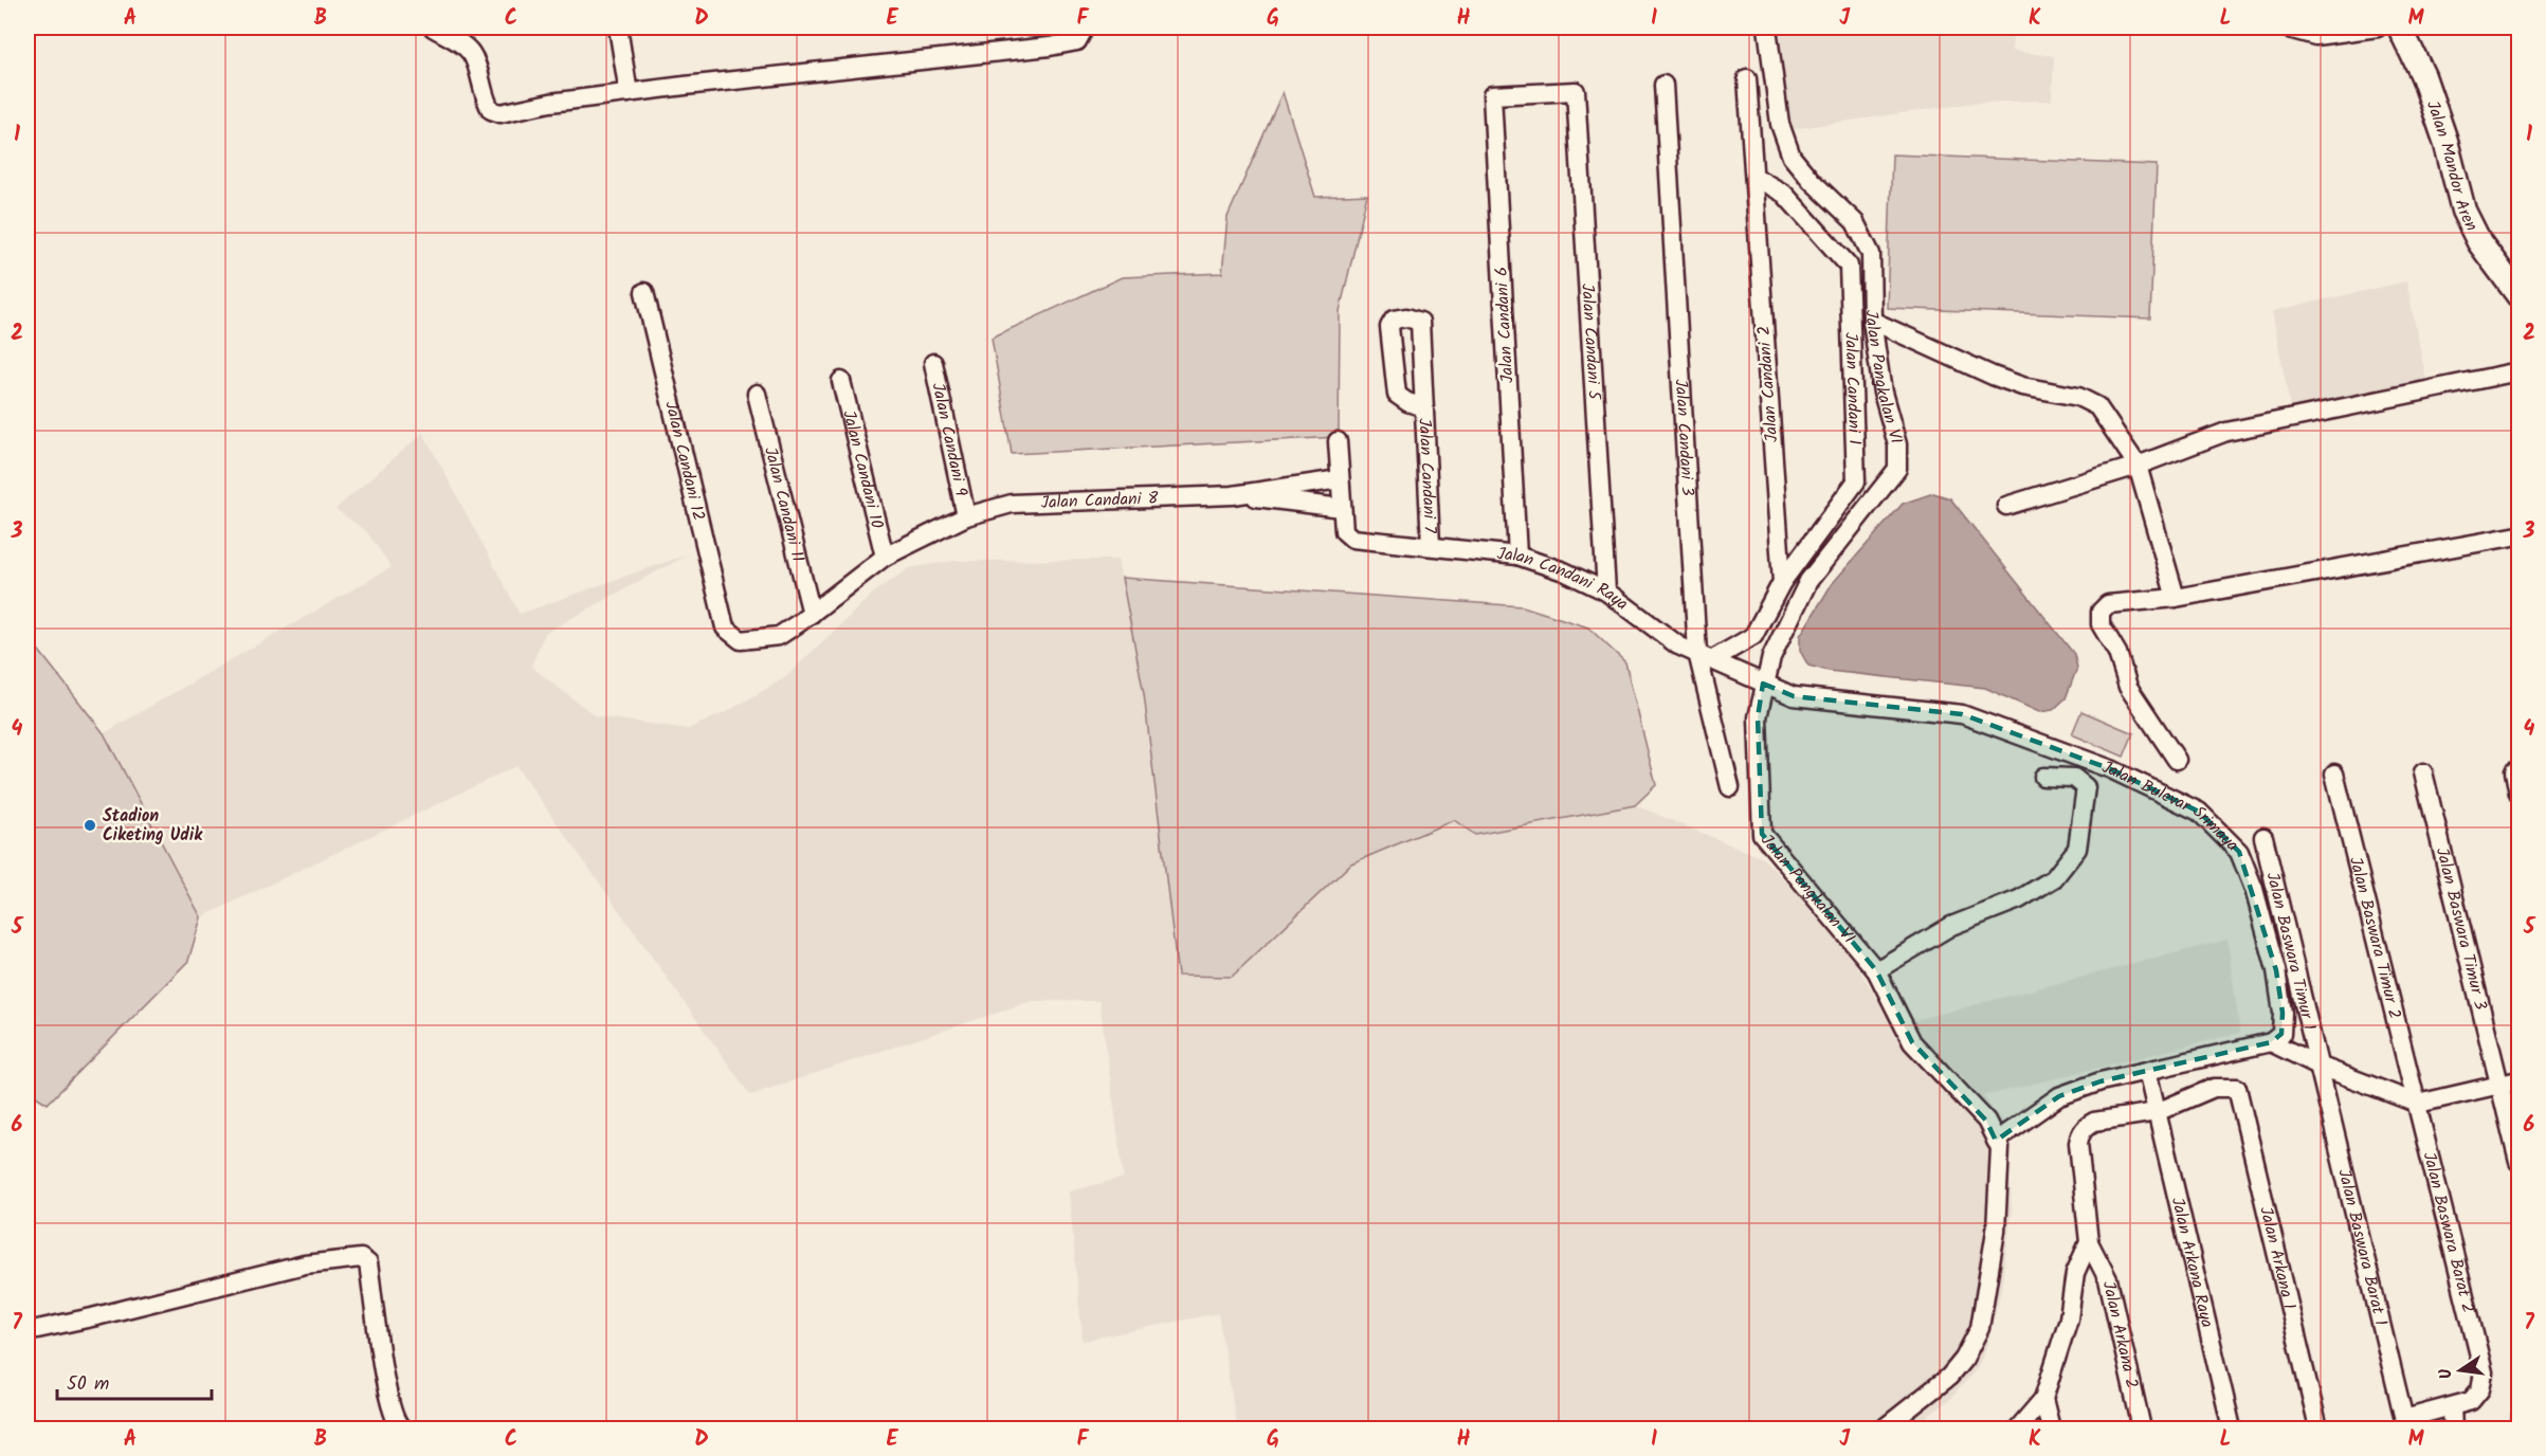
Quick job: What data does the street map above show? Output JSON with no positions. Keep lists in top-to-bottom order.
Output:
{
  "streets": {
    "street": [
      "Jalan Mandor Aren",
      "Jalan Candani 6",
      "Jalan Candani 5",
      "Jalan Pangkalan VI",
      "Jalan Candani 2",
      "Jalan Candani 1",
      "Jalan Candani 3",
      "Jalan Candani 9",
      "Jalan Candani 12",
      "Jalan Candani 10",
      "Jalan Candani 7",
      "Jalan Candani 8",
      "Jalan Candani 11",
      "Jalan Candani Raya",
      "Jalan Bulevar Srimaya",
      "Jalan Baswara Timur 3",
      "Jalan Baswara Timur 2",
      "Jalan Baswara Timur 1",
      "Jalan Baswara Barat 2",
      "Jalan Baswara Barat 1",
      "Jalan Arkana 1",
      "Jalan Arkana Raya",
      "Jalan Arkana 2"
    ]
  },
  "crossings": [
    ["Jalan Candani 6", "Jalan Candani 5"],
    ["Jalan Candani 6", "Jalan Candani Raya"],
    ["Jalan Candani 5", "Jalan Candani Raya"],
    ["Jalan Pangkalan VI", "Jalan Candani Raya"],
    ["Jalan Pangkalan VI", "Jalan Bulevar Srimaya"],
    ["Jalan Candani 2", "Jalan Candani 1"],
    ["Jalan Candani 3", "Jalan Candani Raya"],
    ["Jalan Candani 9", "Jalan Candani 8"],
    ["Jalan Candani 12", "Jalan Candani 8"],
    ["Jalan Candani 10", "Jalan Candani 8"],
    ["Jalan Candani 7", "Jalan Candani Raya"],
    ["Jalan Candani 8", "Jalan Candani 11"],
    ["Jalan Candani 8", "Jalan Candani Raya"],
    ["Jalan Candani Raya", "Jalan Bulevar Srimaya"],
    ["Jalan Baswara Timur 2", "Jalan Baswara Barat 2"],
    ["Jalan Baswara Timur 1", "Jalan Baswara Barat 1"],
    ["Jalan Baswara Barat 2", "Jalan Baswara Barat 1"],
    ["Jalan Arkana 1", "Jalan Arkana Raya"]
  ],
  "places": ["Stadion Ciketing Udik"],
  "scale_bar": "50 m",
  "north": "left",
  "grid": {
    "columns": [
      "A",
      "B",
      "C",
      "D",
      "E",
      "F",
      "G",
      "H",
      "I",
      "J",
      "K",
      "L",
      "M"
    ],
    "rows": [
      "1",
      "2",
      "3",
      "4",
      "5",
      "6",
      "7"
    ]
  }
}
